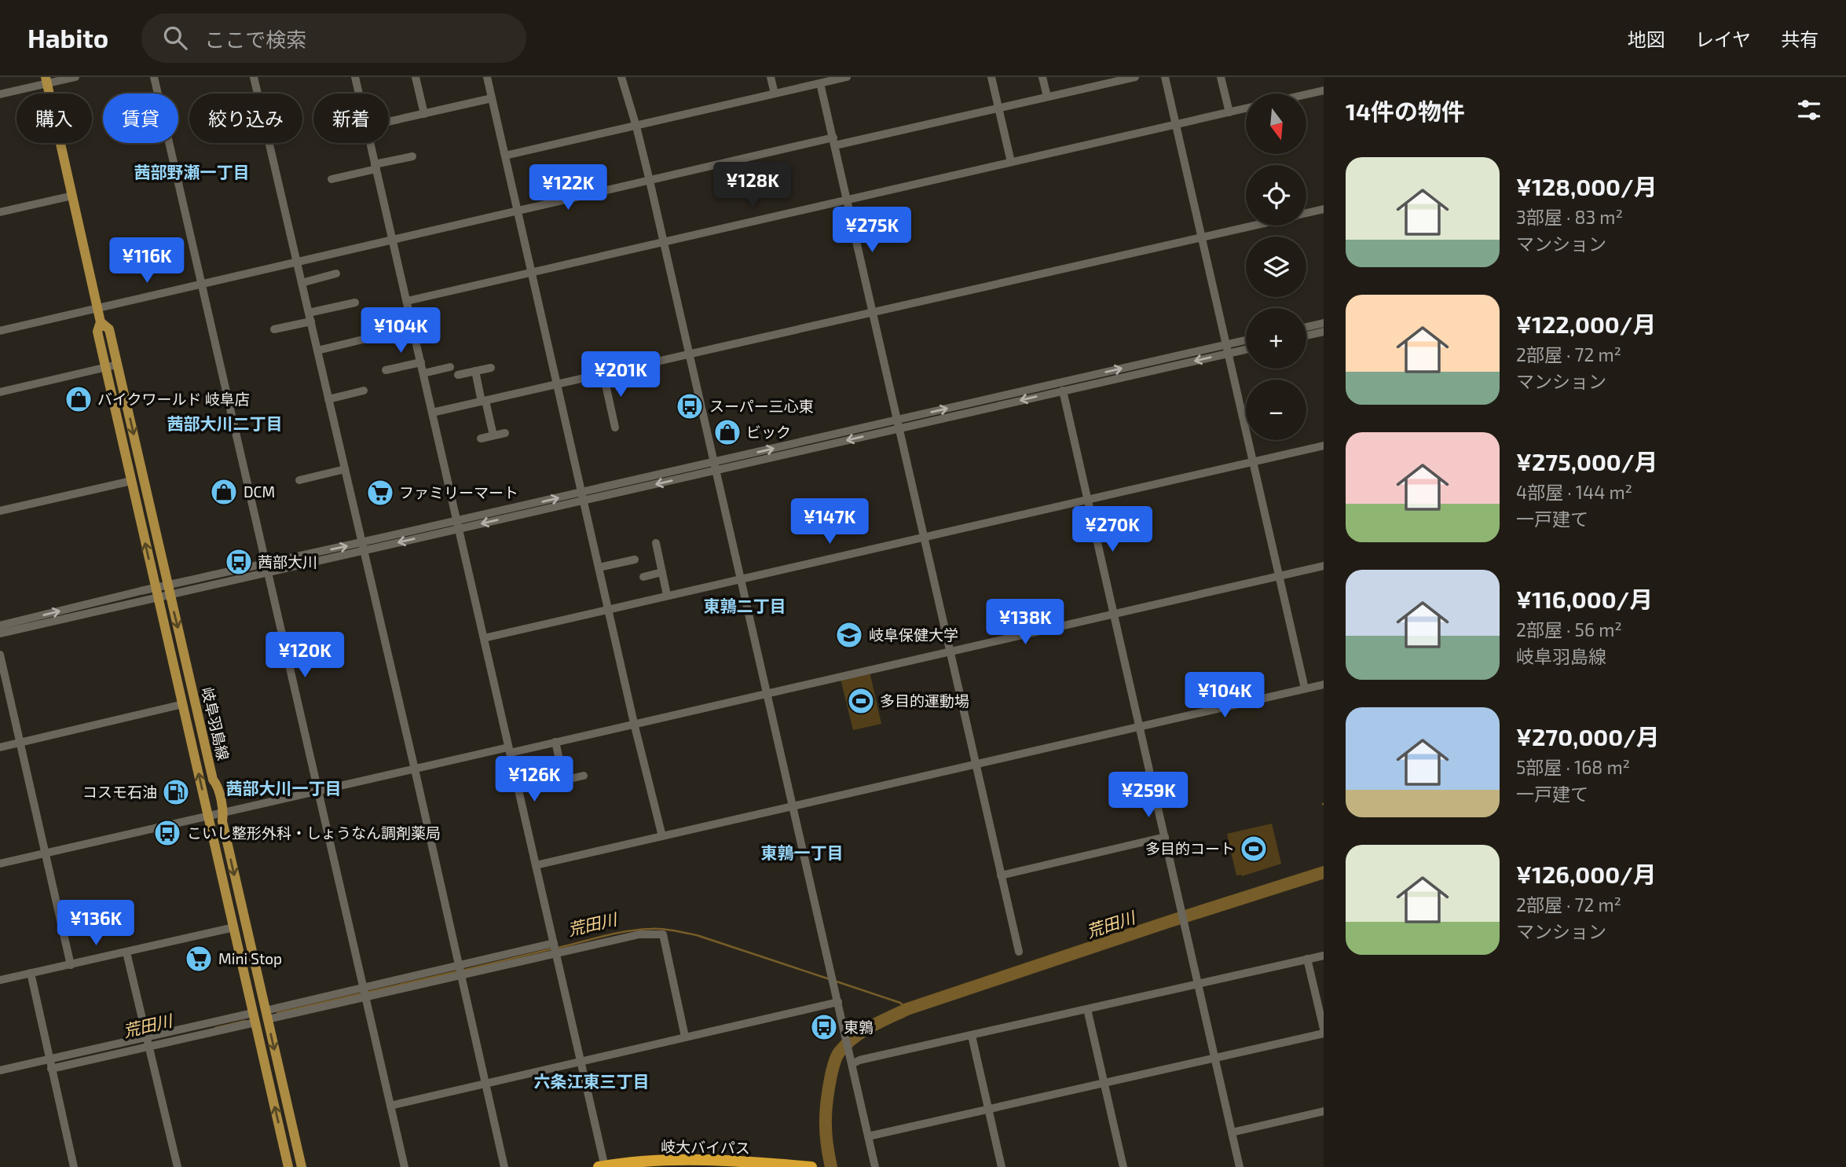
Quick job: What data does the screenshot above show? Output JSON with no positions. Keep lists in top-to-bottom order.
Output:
{
  "streets": {
    "highway": ["岐大バイパス"],
    "main road": ["岐阜羽島線"]
  },
  "districts": [
    "茜部野瀬一丁目",
    "茜部大川二丁目",
    "東鶉二丁目",
    "茜部大川一丁目",
    "東鶉一丁目",
    "六条江東三丁目"
  ],
  "water": ["荒田川"],
  "places": {
    "shop": ["バイクワールド 岐阜店", "ビック", "DCM"],
    "bus stop": [
      "スーパー三心東",
      "茜部大川",
      "こいし整形外科・しょうなん調剤薬局",
      "東鶉"
    ],
    "supermarket": ["ファミリーマート", "Mini Stop"],
    "school or university": ["岐阜保健大学"],
    "sports": ["多目的運動場", "多目的コート"],
    "fuel station": ["コスモ石油"]
  },
  "north": "bottom",
  "page": {
    "header": "Habito",
    "search": "ここで検索",
    "nav": ["地図", "レイヤ", "共有"],
    "heading": "14件の物件",
    "map_buttons": ["+", "−"],
    "chip": [
      "購入",
      "賃貸",
      "絞り込み",
      "新着"
    ],
    "list": [
      {
        "name": "¥128,000/月",
        "note": "3部屋 · 83 m² · マンション"
      },
      {
        "name": "¥122,000/月",
        "note": "2部屋 · 72 m² · マンション"
      },
      {
        "name": "¥275,000/月",
        "note": "4部屋 · 144 m² · 一戸建て"
      },
      {
        "name": "¥116,000/月",
        "note": "2部屋 · 56 m² · 岐阜羽島線"
      },
      {
        "name": "¥270,000/月",
        "note": "5部屋 · 168 m² · 一戸建て"
      },
      {
        "name": "¥126,000/月",
        "note": "2部屋 · 72 m² · マンション"
      }
    ],
    "price": [
      "¥128K",
      "¥122K",
      "¥275K",
      "¥116K",
      "¥104K",
      "¥201K",
      "¥147K",
      "¥270K",
      "¥138K",
      "¥120K",
      "¥104K",
      "¥126K",
      "¥259K",
      "¥136K"
    ]
  }
}
